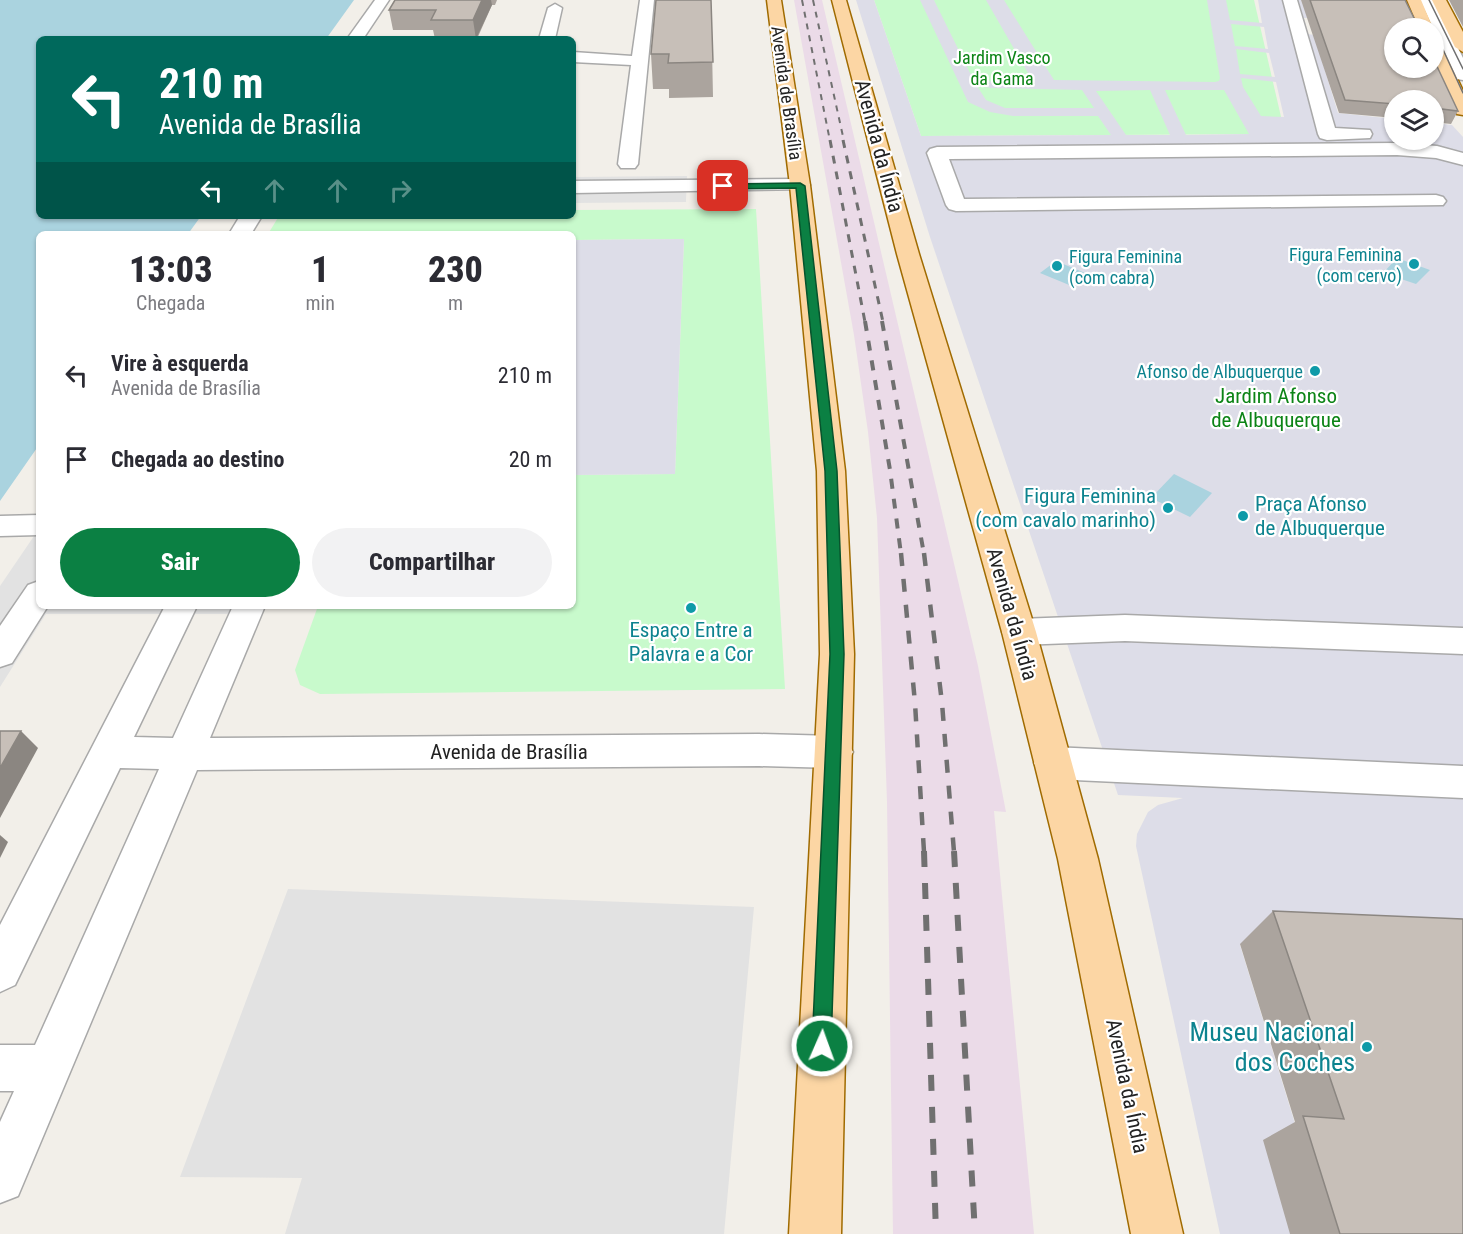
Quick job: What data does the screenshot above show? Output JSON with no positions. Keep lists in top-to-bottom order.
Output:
{
  "streets": {
    "main road": ["Avenida de Brasília", "Avenida da Índia"]
  },
  "parks": ["Jardim Vasco da Gama", "Jardim Afonso de Albuquerque"],
  "places": [
    "Figura Feminina (com cervo)",
    "Figura Feminina (com cabra)",
    "Afonso de Albuquerque",
    "Figura Feminina (com cavalo marinho)",
    "Praça Afonso de Albuquerque",
    "Espaço Entre a Palavra e a Cor",
    "Museu Nacional dos Coches"
  ],
  "page": {
    "turn": ["210 m", "Avenida de Brasília"],
    "eta": [
      "13:03",
      "Chegada",
      "1",
      "min",
      "230",
      "m"
    ],
    "list": [
      {
        "name": "Vire à esquerda",
        "note": "Avenida de Brasília",
        "value": "210 m"
      },
      {
        "name": "Chegada ao destino",
        "value": "20 m"
      }
    ],
    "buttons": ["Sair", "Compartilhar"]
  }
}
